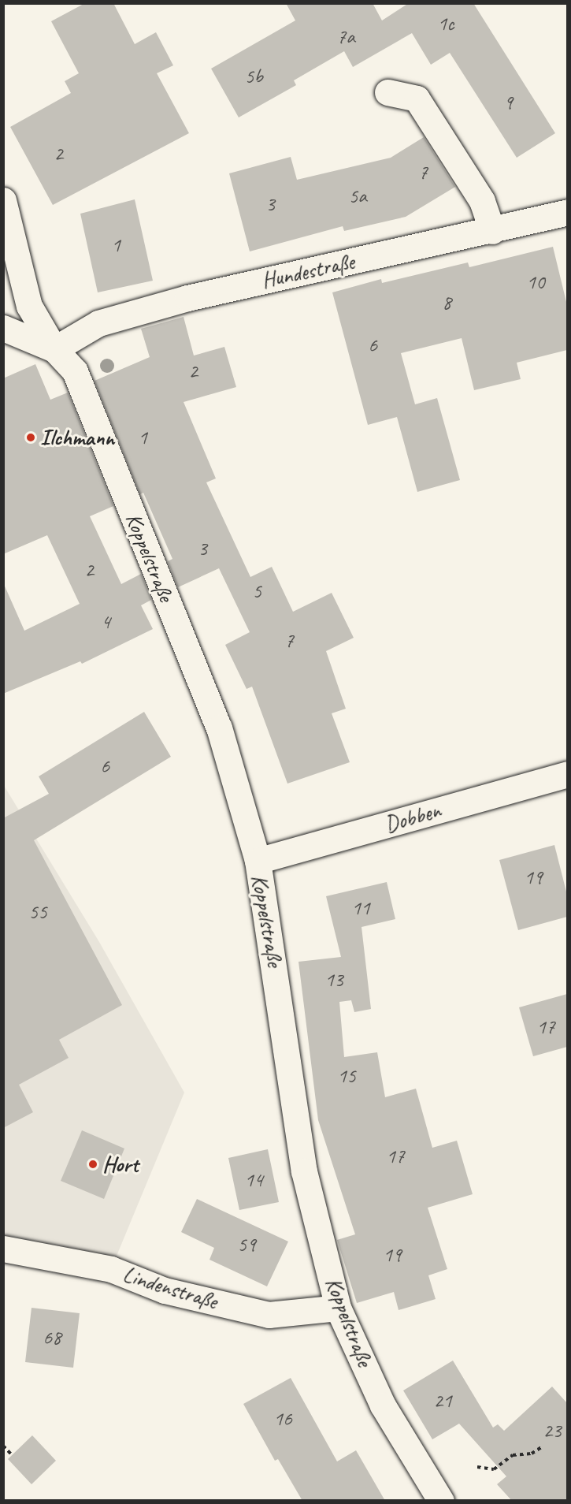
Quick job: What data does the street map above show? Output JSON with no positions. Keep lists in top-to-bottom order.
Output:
{
  "streets": {
    "street": [
      "Hundestraße",
      "Koppelstraße",
      "Dobben",
      "Lindenstraße"
    ]
  },
  "crossings": [
    ["Hundestraße", "Koppelstraße"],
    ["Koppelstraße", "Dobben"],
    ["Koppelstraße", "Lindenstraße"]
  ],
  "places": ["Ilchmann", "Hort"],
  "house_numbers": [
    "1c",
    "7a",
    "5b",
    "9",
    "2",
    "7",
    "5a",
    "3",
    "1",
    "10",
    "8",
    "6",
    "2",
    "1",
    "3",
    "2",
    "5",
    "4",
    "7",
    "6",
    "19",
    "11",
    "55",
    "13",
    "17",
    "15",
    "17",
    "14",
    "59",
    "19",
    "68",
    "21",
    "16",
    "23"
  ]
}
